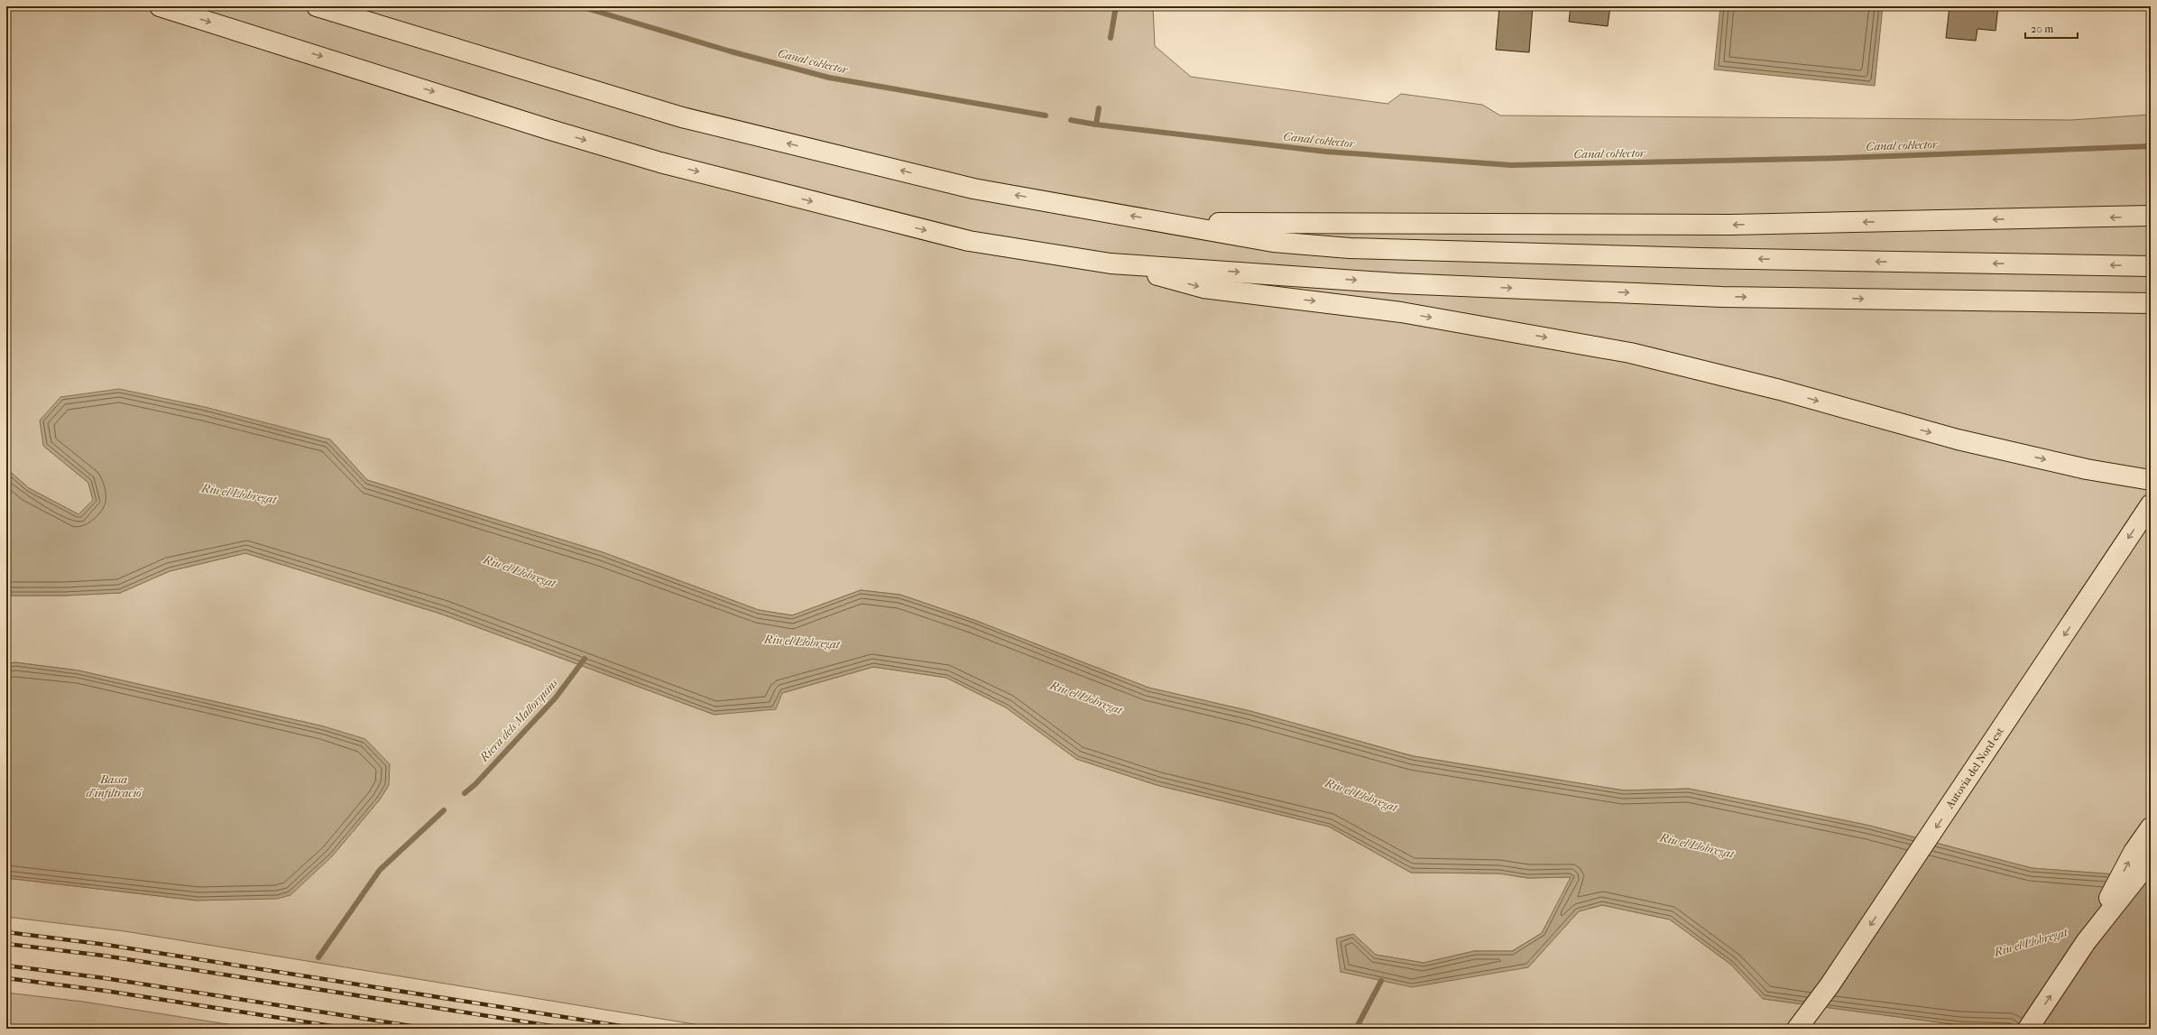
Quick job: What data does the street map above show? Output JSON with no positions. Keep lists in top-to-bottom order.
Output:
{
  "streets": {
    "highway": ["Autovia del Nord-est"]
  },
  "one_way": ["Autovia del Nord-est"],
  "water": [
    "Canal col·lector",
    "Riu el Llobregat",
    "Riera dels Mallorquins",
    "Bassa d'infiltració"
  ],
  "scale_bar": "20 m"
}
